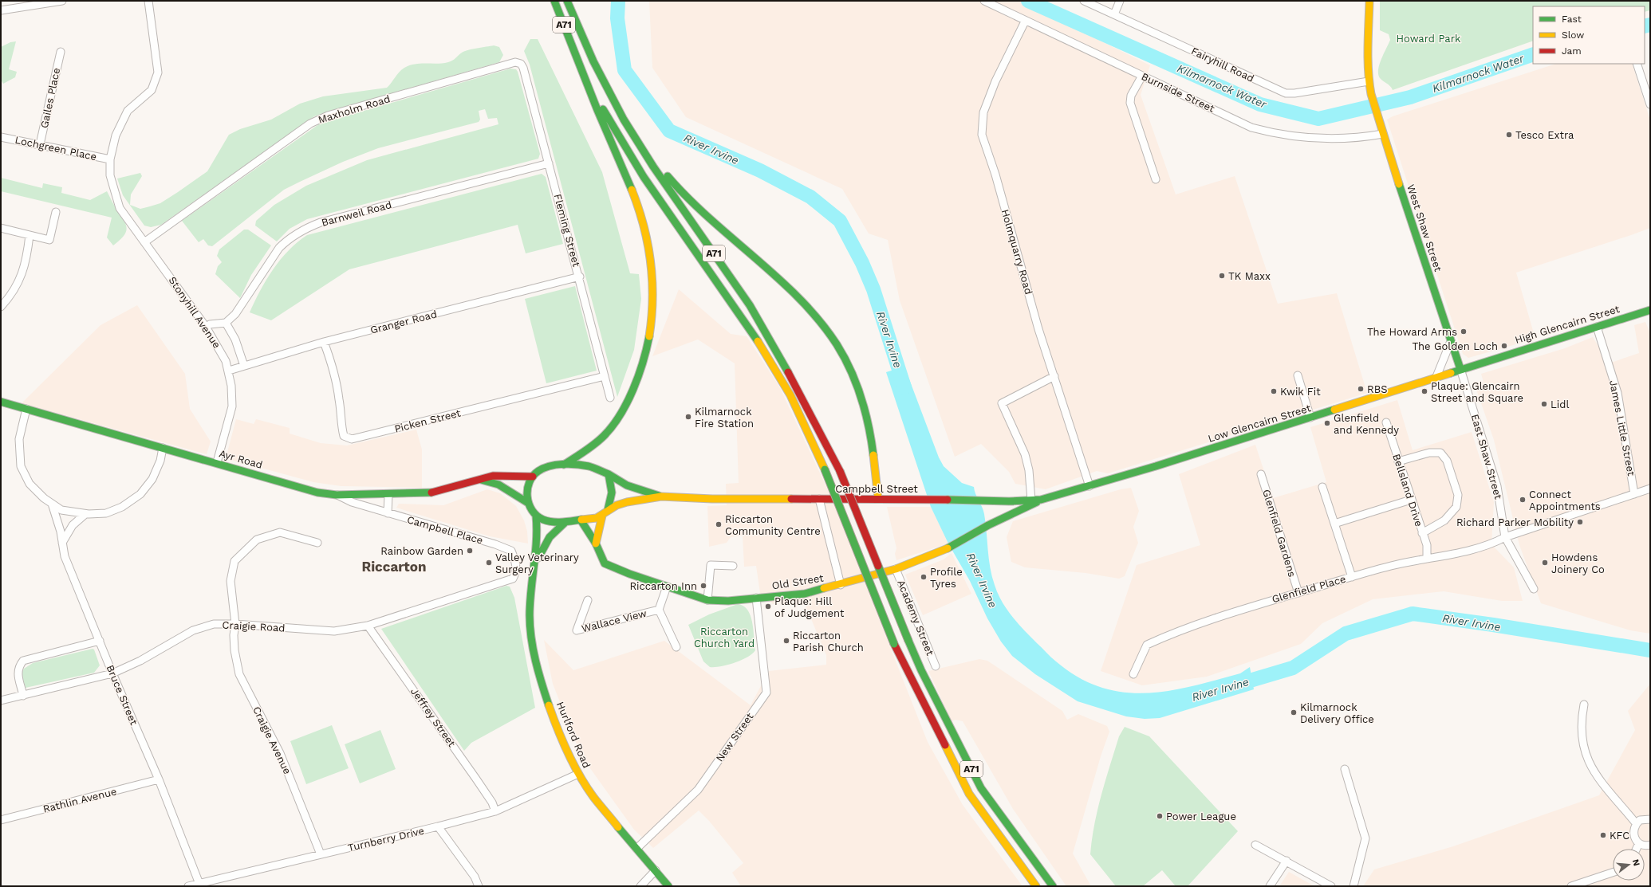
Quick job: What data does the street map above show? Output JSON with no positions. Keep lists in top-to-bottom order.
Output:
{
  "streets": {
    "main road": [
      "A71",
      "West Shaw Street",
      "High Glencairn Street",
      "Low Glencairn Street",
      "Ayr Road",
      "Campbell Street",
      "Old Street",
      "Hurlford Road"
    ],
    "street": [
      "Fairyhill Road",
      "Burnside Street",
      "Gailes Place",
      "Maxholm Road",
      "Lochgreen Place",
      "Barnweil Road",
      "Fleming Street",
      "Holmquarry Road",
      "Stonyhill Avenue",
      "Granger Road",
      "Picken Street",
      "James Little Street",
      "East Shaw Street",
      "Bellsland Drive",
      "Campbell Place",
      "Glenfield Gardens",
      "Glenfield Place",
      "Academy Street",
      "Wallace View",
      "Craigie Road",
      "Bruce Street",
      "Jeffrey Street",
      "New Street",
      "Craigie Avenue",
      "Rathlin Avenue",
      "Turnberry Drive"
    ]
  },
  "crossings": [
    ["Fairyhill Road", "West Shaw Street"],
    ["Burnside Street", "West Shaw Street"],
    ["Burnside Street", "Holmquarry Road"],
    ["Gailes Place", "Lochgreen Place"],
    ["Maxholm Road", "Fleming Street"],
    ["Maxholm Road", "Stonyhill Avenue"],
    ["Lochgreen Place", "Stonyhill Avenue"],
    ["Barnweil Road", "Fleming Street"],
    ["Barnweil Road", "Stonyhill Avenue"],
    ["West Shaw Street", "High Glencairn Street"],
    ["West Shaw Street", "Low Glencairn Street"],
    ["West Shaw Street", "East Shaw Street"],
    ["Fleming Street", "Granger Road"],
    ["Fleming Street", "Picken Street"],
    ["Holmquarry Road", "Low Glencairn Street"],
    ["Holmquarry Road", "Campbell Street"],
    ["Stonyhill Avenue", "Granger Road"],
    ["Stonyhill Avenue", "Ayr Road"],
    ["Granger Road", "Picken Street"],
    ["High Glencairn Street", "Low Glencairn Street"],
    ["High Glencairn Street", "James Little Street"],
    ["High Glencairn Street", "East Shaw Street"],
    ["Low Glencairn Street", "East Shaw Street"],
    ["Low Glencairn Street", "Campbell Street"],
    ["James Little Street", "Glenfield Place"],
    ["East Shaw Street", "Glenfield Place"],
    ["Ayr Road", "Campbell Street"],
    ["Ayr Road", "Campbell Place"],
    ["Ayr Road", "Old Street"],
    ["Ayr Road", "Hurlford Road"],
    ["Campbell Street", "Old Street"],
    ["Campbell Street", "Hurlford Road"],
    ["Bellsland Drive", "Glenfield Place"],
    ["Campbell Place", "Craigie Road"],
    ["Glenfield Gardens", "Glenfield Place"],
    ["Old Street", "Academy Street"],
    ["Old Street", "Wallace View"],
    ["Old Street", "Hurlford Road"],
    ["Old Street", "New Street"],
    ["Craigie Road", "Bruce Street"],
    ["Craigie Road", "Jeffrey Street"],
    ["Craigie Road", "Craigie Avenue"],
    ["Bruce Street", "Rathlin Avenue"],
    ["Bruce Street", "Turnberry Drive"],
    ["Jeffrey Street", "Turnberry Drive"],
    ["Hurlford Road", "New Street"],
    ["Hurlford Road", "Turnberry Drive"],
    ["Craigie Avenue", "Turnberry Drive"]
  ],
  "districts": ["Riccarton"],
  "water": ["Kilmarnock Water", "River Irvine"],
  "parks": ["Howard Park", "Riccarton Church Yard"],
  "places": [
    "Tesco Extra",
    "TK Maxx",
    "The Howard Arms",
    "The Golden Loch",
    "RBS",
    "Kwik Fit",
    "Plaque: Glencairn Street and Square",
    "Lidl",
    "Kilmarnock Fire Station",
    "Glenfield and Kennedy",
    "Connect Appointments",
    "Richard Parker Mobility",
    "Riccarton Community Centre",
    "Rainbow Garden",
    "Valley Veterinary Surgery",
    "Howdens Joinery Co",
    "Profile Tyres",
    "Riccarton Inn",
    "Plaque: Hill of Judgement",
    "Riccarton Parish Church",
    "Kilmarnock Delivery Office",
    "Power League",
    "KFC"
  ],
  "legend": ["Fast", "Slow", "Jam"],
  "north": "right"
}
